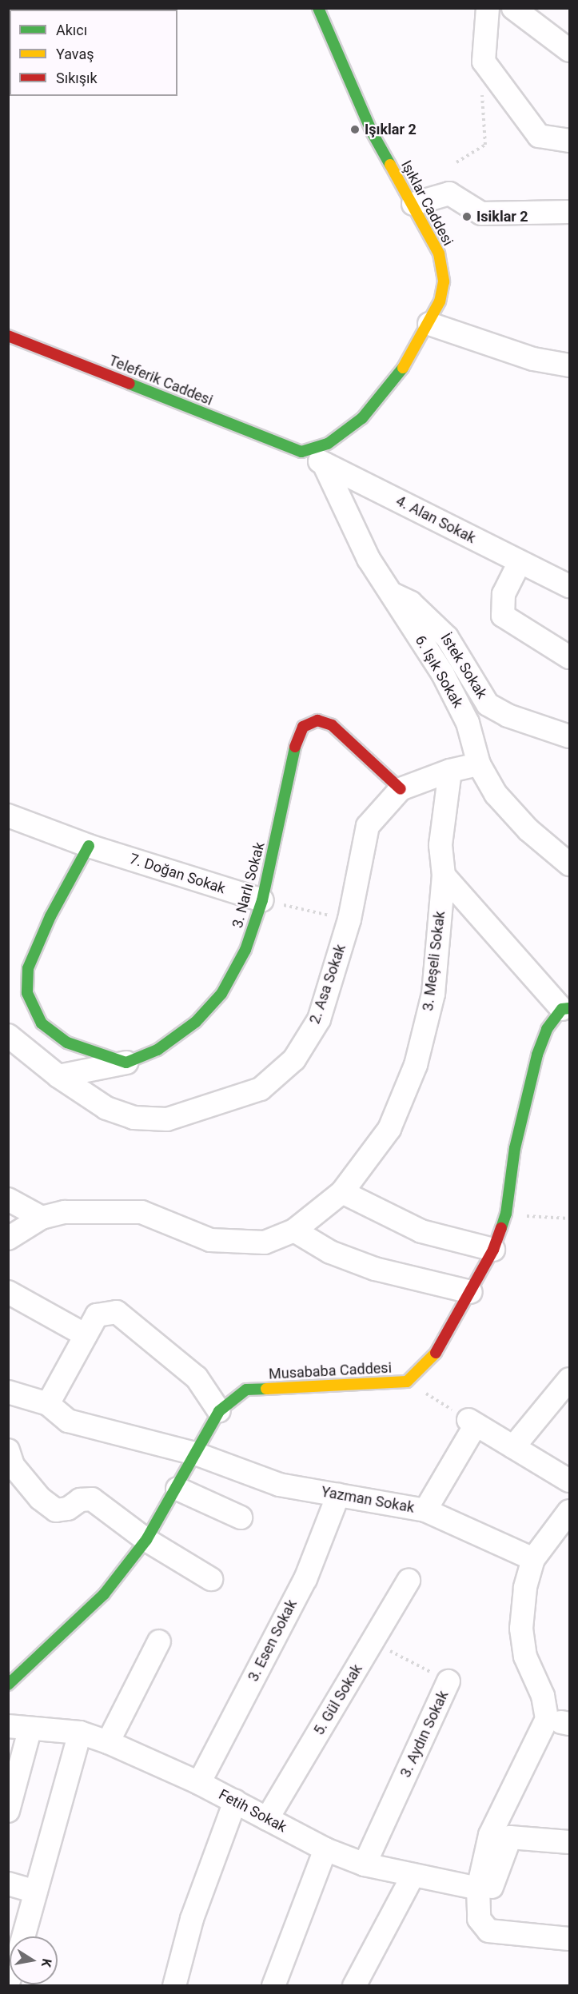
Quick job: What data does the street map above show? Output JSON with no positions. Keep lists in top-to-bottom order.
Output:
{
  "streets": {
    "main road": [
      "Işıklar Caddesi",
      "Teleferik Caddesi",
      "3. Narlı Sokak",
      "Musababa Caddesi"
    ],
    "street": [
      "4. Alan Sokak",
      "İstek Sokak",
      "6. Işık Sokak",
      "7. Doğan Sokak",
      "3. Meşeli Sokak",
      "2. Asa Sokak",
      "Yazman Sokak",
      "3. Esen Sokak",
      "5. Gül Sokak",
      "3. Aydın Sokak",
      "Fetih Sokak"
    ]
  },
  "crossings": [
    ["Işıklar Caddesi", "Teleferik Caddesi"],
    ["Işıklar Caddesi", "4. Alan Sokak"],
    ["Teleferik Caddesi", "4. Alan Sokak"],
    ["4. Alan Sokak", "6. Işık Sokak"],
    ["İstek Sokak", "6. Işık Sokak"],
    ["6. Işık Sokak", "2. Asa Sokak"],
    ["7. Doğan Sokak", "3. Narlı Sokak"],
    ["3. Narlı Sokak", "2. Asa Sokak"],
    ["3. Meşeli Sokak", "2. Asa Sokak"],
    ["3. Meşeli Sokak", "Musababa Caddesi"],
    ["Musababa Caddesi", "Yazman Sokak"],
    ["Yazman Sokak", "3. Esen Sokak"],
    ["3. Esen Sokak", "Fetih Sokak"],
    ["5. Gül Sokak", "3. Aydın Sokak"],
    ["5. Gül Sokak", "Fetih Sokak"],
    ["3. Aydın Sokak", "Fetih Sokak"]
  ],
  "places": ["Işıklar 2", "Isiklar 2"],
  "legend": ["Akıcı", "Yavaş", "Sıkışık"],
  "north": "right"
}
